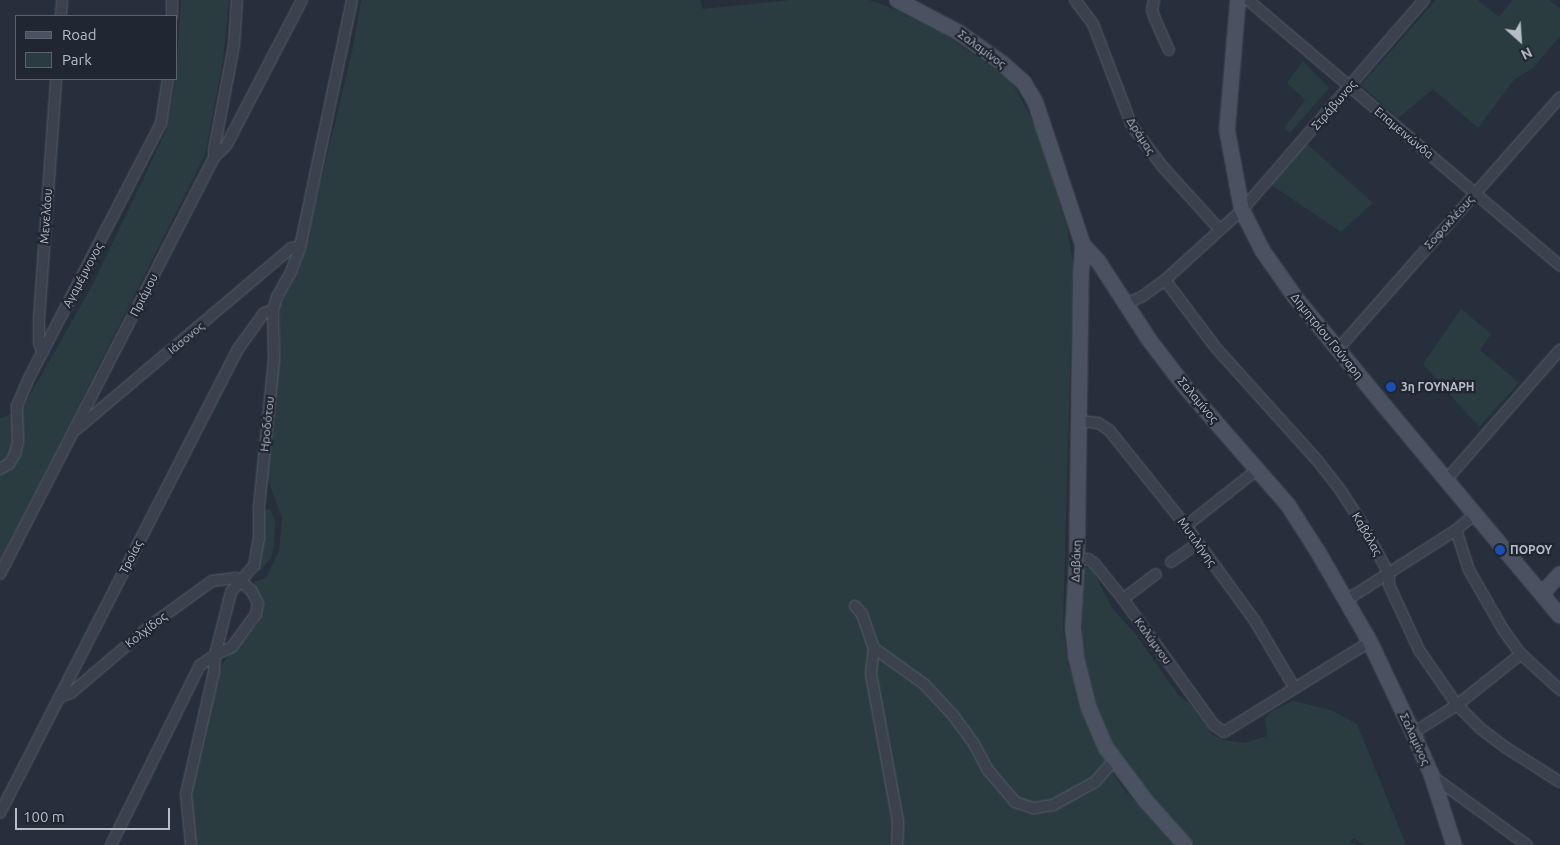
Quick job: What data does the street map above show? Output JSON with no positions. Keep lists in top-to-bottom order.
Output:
{
  "streets": {
    "street": [
      "Σαλαμίνος",
      "Στράβωνος",
      "Επαμεινώνδα",
      "Δράμας",
      "Μενελάου",
      "Σοφοκλέους",
      "Αγαμέμνονος",
      "Πριάμου",
      "Δημητρίου Γούναρη",
      "Ιάσονος",
      "Ηροδότου",
      "Καβάλας",
      "Μυτιλήνης",
      "Τροίας",
      "Δαβάκη",
      "Κολχίδος",
      "Καλύμνου"
    ]
  },
  "crossings": [
    ["Σαλαμίνος", "Στράβωνος"],
    ["Σαλαμίνος", "Δαβάκη"],
    ["Στράβωνος", "Επαμεινώνδα"],
    ["Στράβωνος", "Δράμας"],
    ["Στράβωνος", "Δημητρίου Γούναρη"],
    ["Στράβωνος", "Καβάλας"],
    ["Επαμεινώνδα", "Σοφοκλέους"],
    ["Μενελάου", "Αγαμέμνονος"],
    ["Σοφοκλέους", "Δημητρίου Γούναρη"],
    ["Πριάμου", "Ιάσονος"],
    ["Ιάσονος", "Ηροδότου"],
    ["Ηροδότου", "Τροίας"],
    ["Ηροδότου", "Κολχίδος"],
    ["Μυτιλήνης", "Δαβάκη"],
    ["Μυτιλήνης", "Καλύμνου"],
    ["Τροίας", "Κολχίδος"],
    ["Δαβάκη", "Καλύμνου"]
  ],
  "places": ["3η ΓΟΥΝΑΡΗ", "ΠΟΡΟΥ"],
  "legend": ["Road", "Park"],
  "scale_bar": "100 m",
  "north": "bottom right"
}
